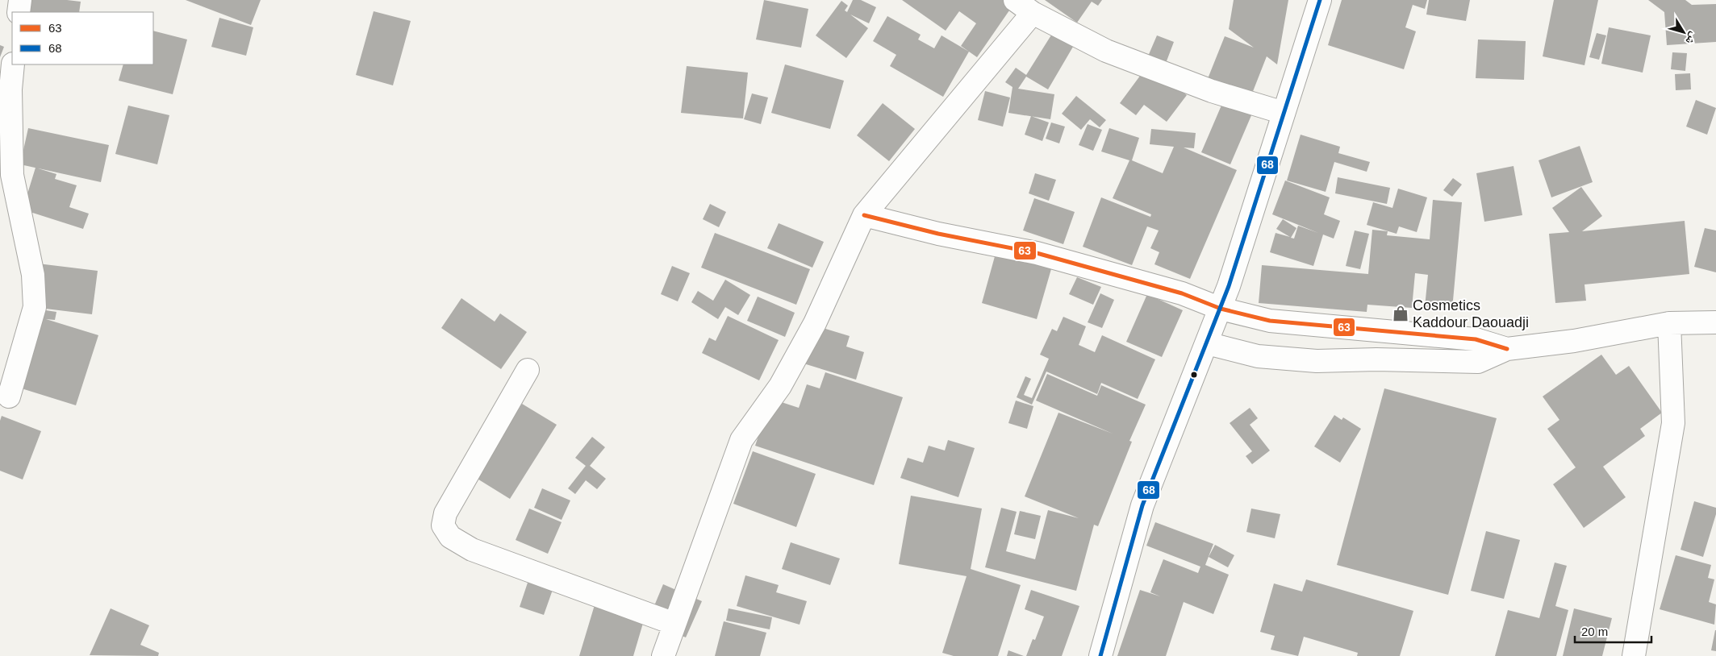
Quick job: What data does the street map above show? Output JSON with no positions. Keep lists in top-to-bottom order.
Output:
{
  "places": {
    "shop": ["Cosmetics Kaddour Daouadji"]
  },
  "lines": ["transit line 68", "transit line 63"],
  "legend": ["63", "68"],
  "scale_bar": "20 m",
  "north": "bottom right"
}
